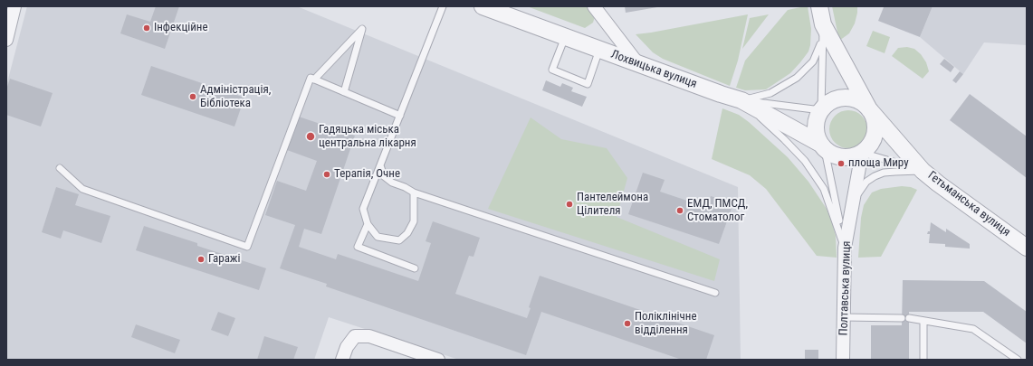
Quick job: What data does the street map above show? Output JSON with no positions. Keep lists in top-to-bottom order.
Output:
{
  "streets": {
    "street": ["Лохвицька вулиця", "Гетьманська вулиця", "Полтавська вулиця"]
  },
  "places": [
    "Інфекційне",
    "Адміністрація, Бібліотека",
    "Гадяцька міська центральна лікарня",
    "площа Миру",
    "Терапія, Очне",
    "Пантелеймона Цілителя",
    "ЕМД, ПМСД, Стоматолог",
    "Гаражі",
    "Поліклінічне відділення"
  ]
}
